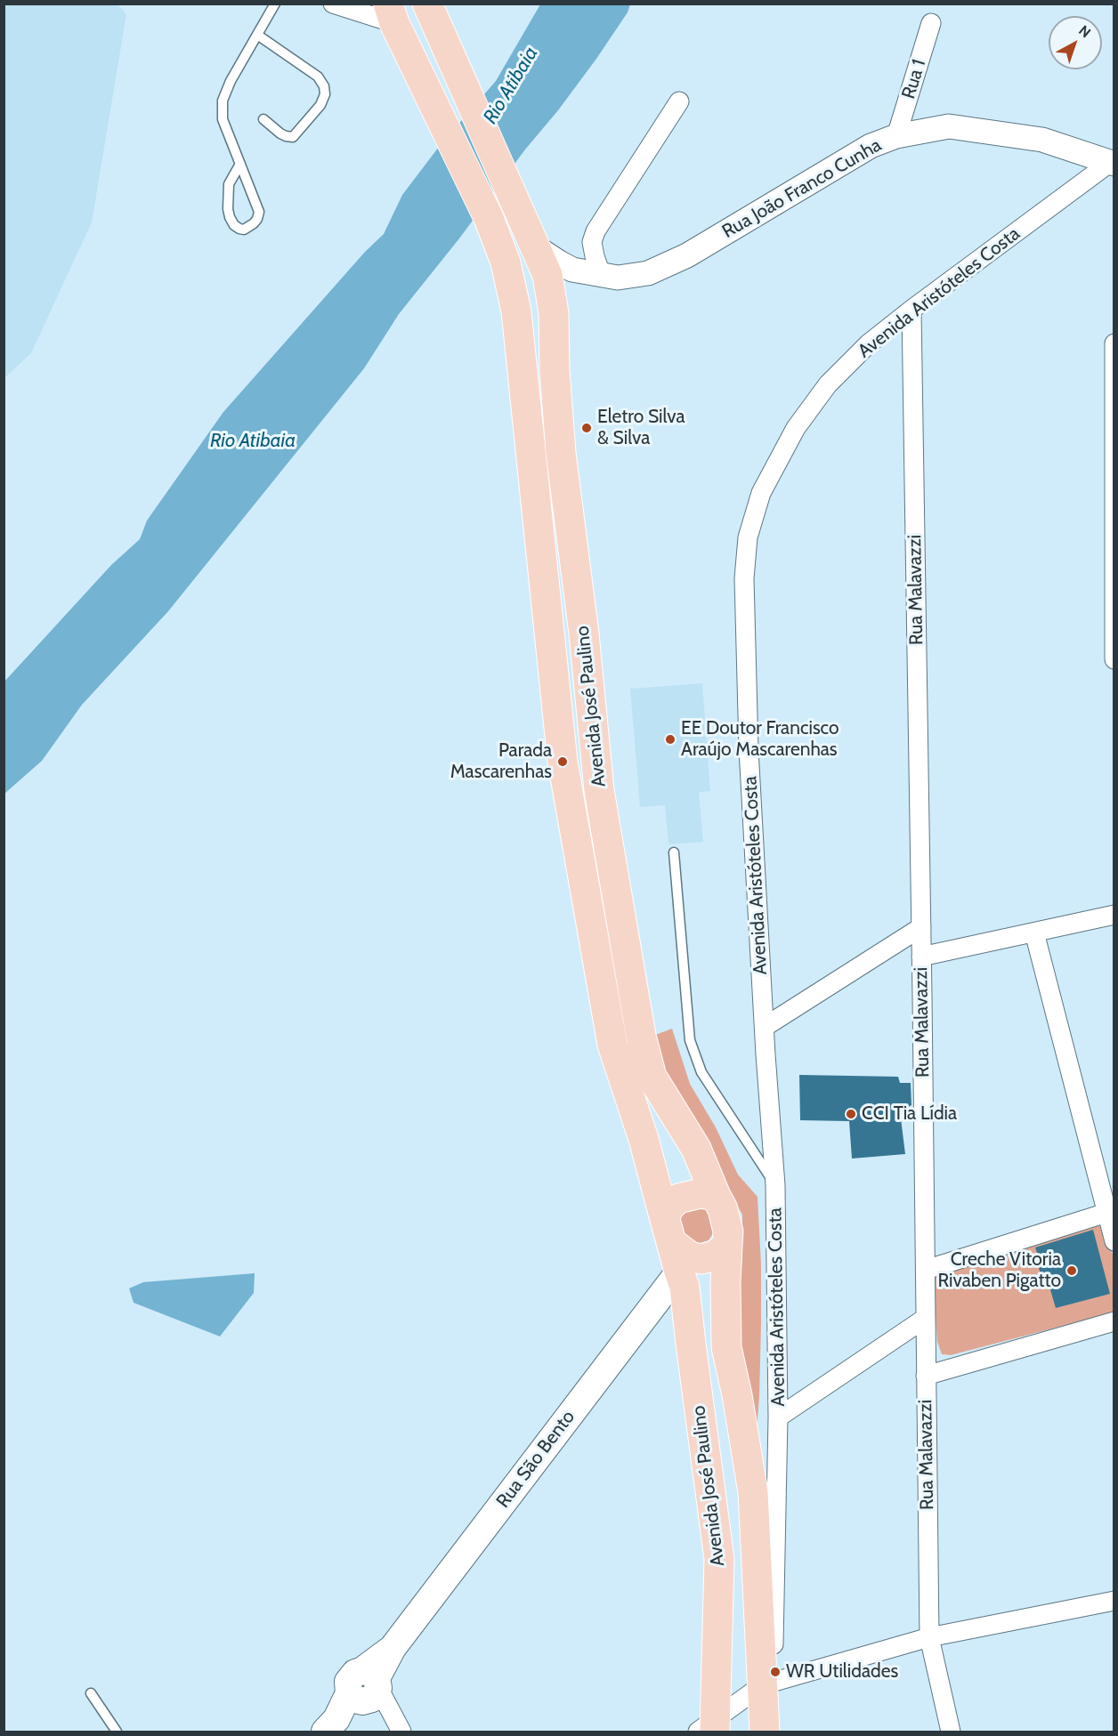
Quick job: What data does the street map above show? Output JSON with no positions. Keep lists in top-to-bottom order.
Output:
{
  "streets": {
    "main road": ["Avenida José Paulino", "Rua São Bento"],
    "street": [
      "Rua 1",
      "Rua João Franco Cunha",
      "Avenida Aristóteles Costa",
      "Rua Malavazzi"
    ]
  },
  "crossings": [
    ["Rua 1", "Rua João Franco Cunha"],
    ["Rua João Franco Cunha", "Avenida Aristóteles Costa"],
    ["Rua João Franco Cunha", "Avenida José Paulino"],
    ["Avenida Aristóteles Costa", "Rua Malavazzi"],
    ["Avenida Aristóteles Costa", "Avenida José Paulino"],
    ["Avenida José Paulino", "Rua São Bento"]
  ],
  "water": ["Rio Atibaia"],
  "places": [
    "Eletro Silva & Silva",
    "EE Doutor Francisco Araújo Mascarenhas",
    "Parada Mascarenhas",
    "CCI Tia Lídia",
    "Creche Vitoria Rivaben Pigatto",
    "WR Utilidades"
  ],
  "north": "top right"
}
